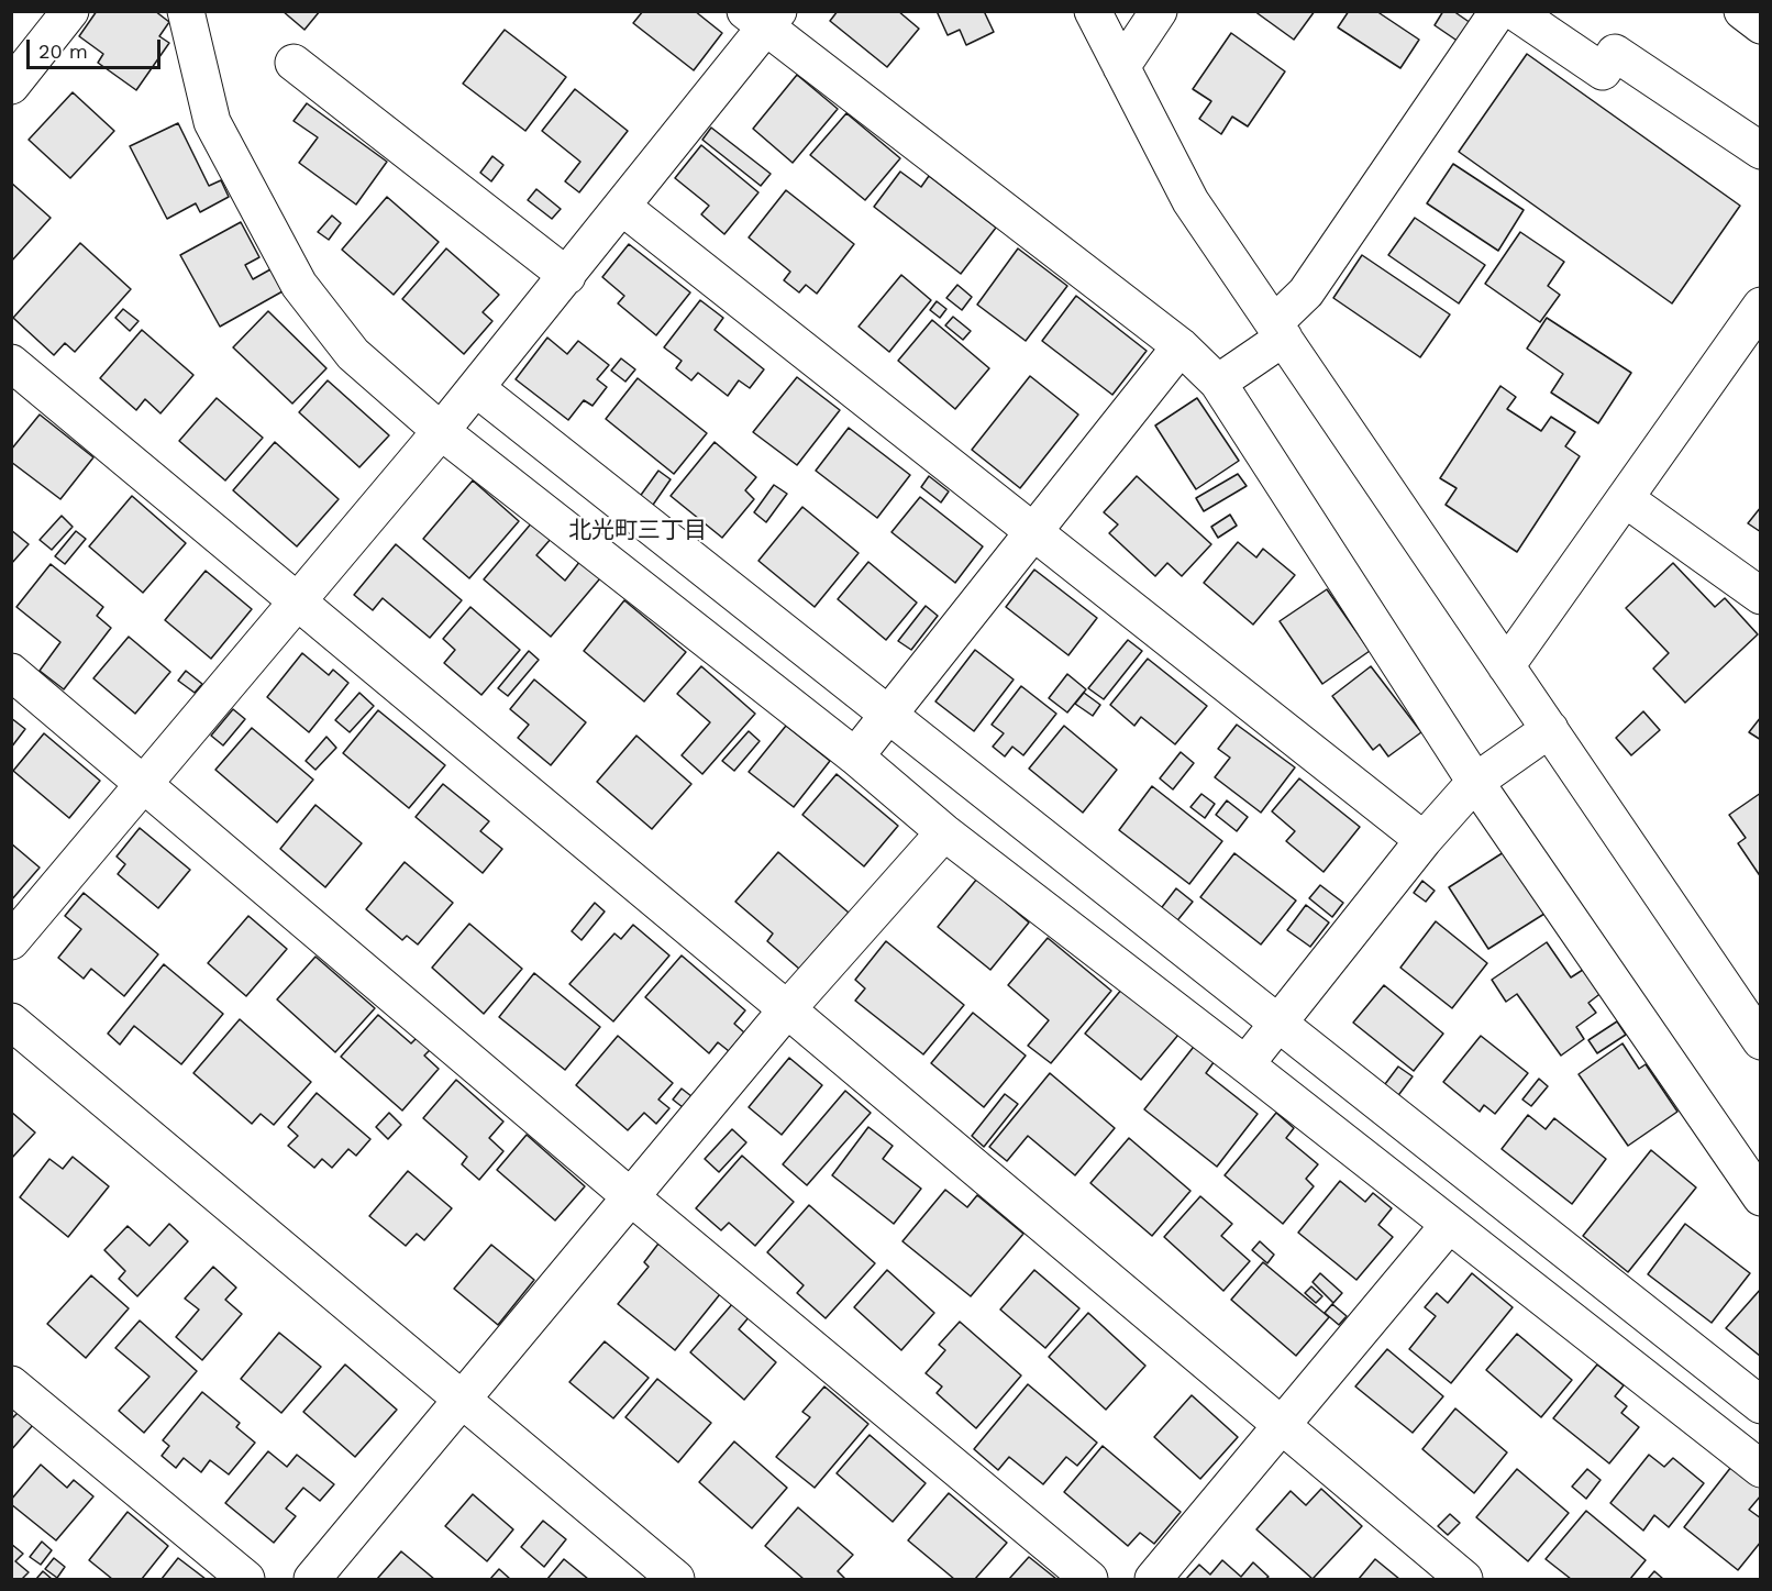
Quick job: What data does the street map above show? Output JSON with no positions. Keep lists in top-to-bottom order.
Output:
{
  "districts": ["北光町三丁目"],
  "scale_bar": "20 m"
}
